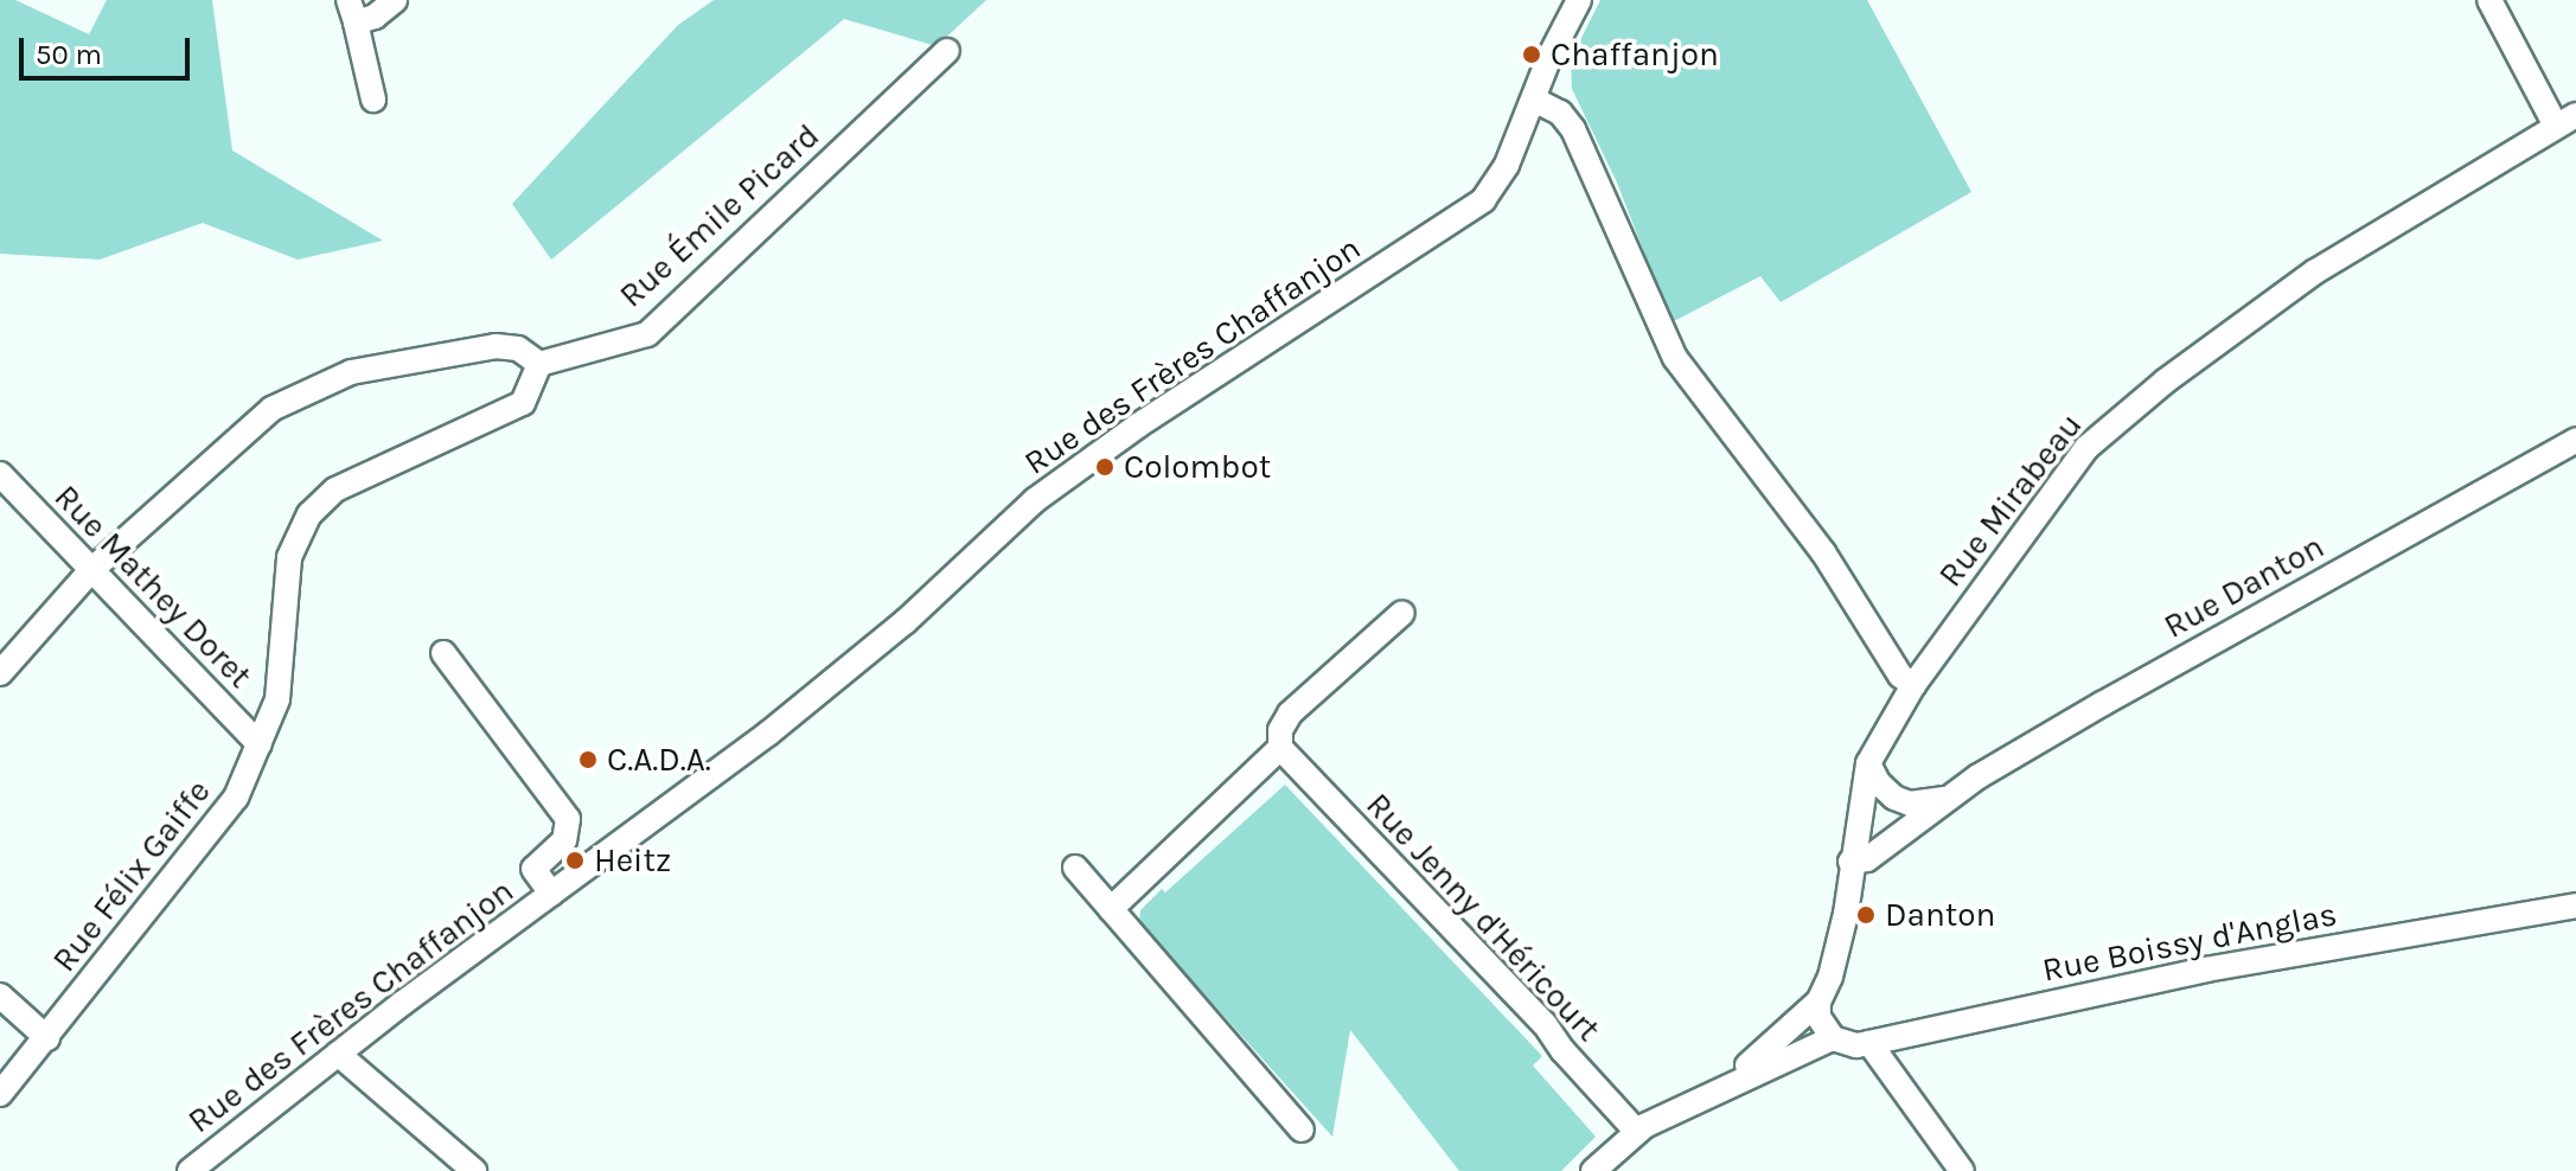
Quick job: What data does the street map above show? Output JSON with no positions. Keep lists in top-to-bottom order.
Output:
{
  "streets": {
    "street": [
      "Rue Émile Picard",
      "Rue des Frères Chaffanjon",
      "Rue Mirabeau",
      "Rue Mathey Doret",
      "Rue Danton",
      "Rue Félix Gaiffe",
      "Rue Jenny d'Héricourt",
      "Rue Boissy d'Anglas"
    ]
  },
  "crossings": [
    ["Rue Émile Picard", "Rue Félix Gaiffe"],
    ["Rue Mirabeau", "Rue Danton"],
    ["Rue Mathey Doret", "Rue Félix Gaiffe"]
  ],
  "places": [
    "Chaffanjon",
    "Colombot",
    "C.A.D.A.",
    "Heitz",
    "Danton"
  ],
  "scale_bar": "50 m"
}
